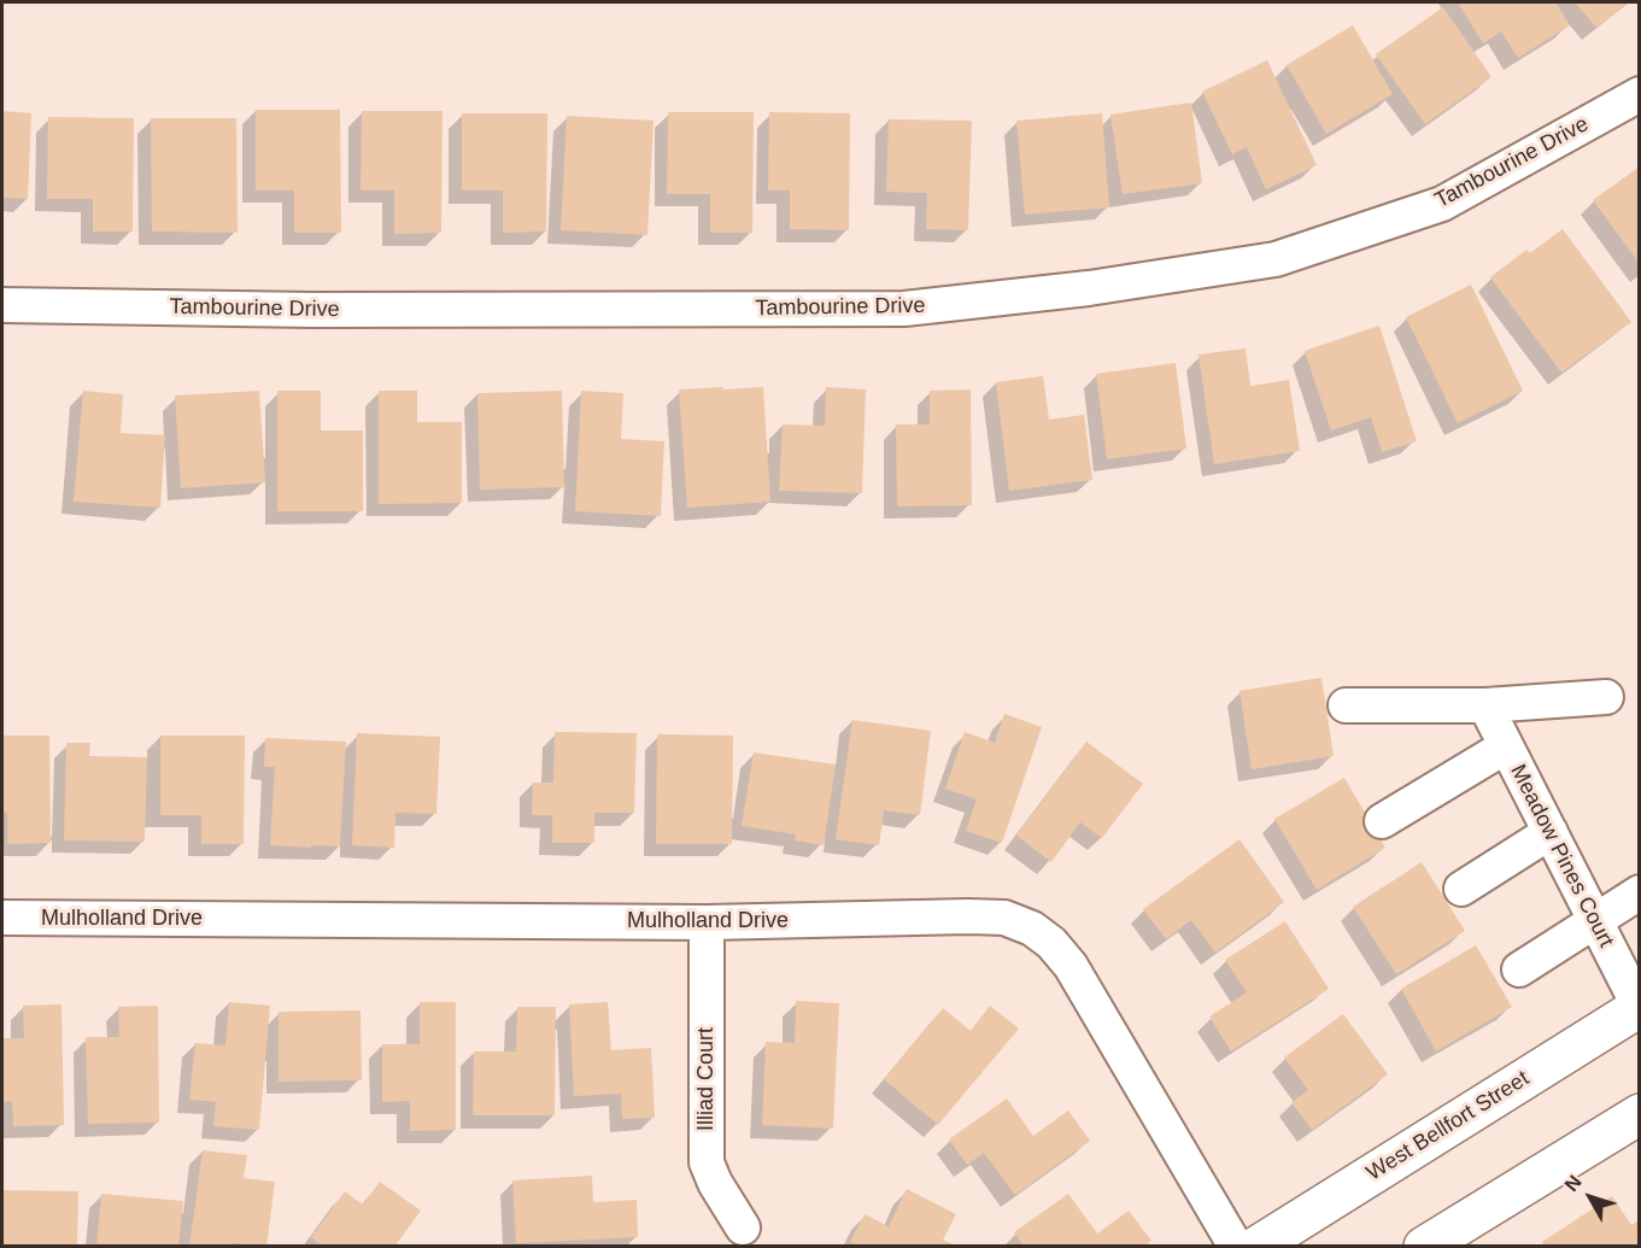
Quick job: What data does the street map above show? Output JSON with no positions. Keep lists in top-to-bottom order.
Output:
{
  "streets": {
    "main road": ["West Bellfort Street"],
    "street": [
      "Tambourine Drive",
      "Meadow Pines Court",
      "Mulholland Drive",
      "Illiad Court"
    ]
  },
  "crossings": [
    ["Meadow Pines Court", "West Bellfort Street"],
    ["Mulholland Drive", "Illiad Court"]
  ],
  "north": "top left"
}
